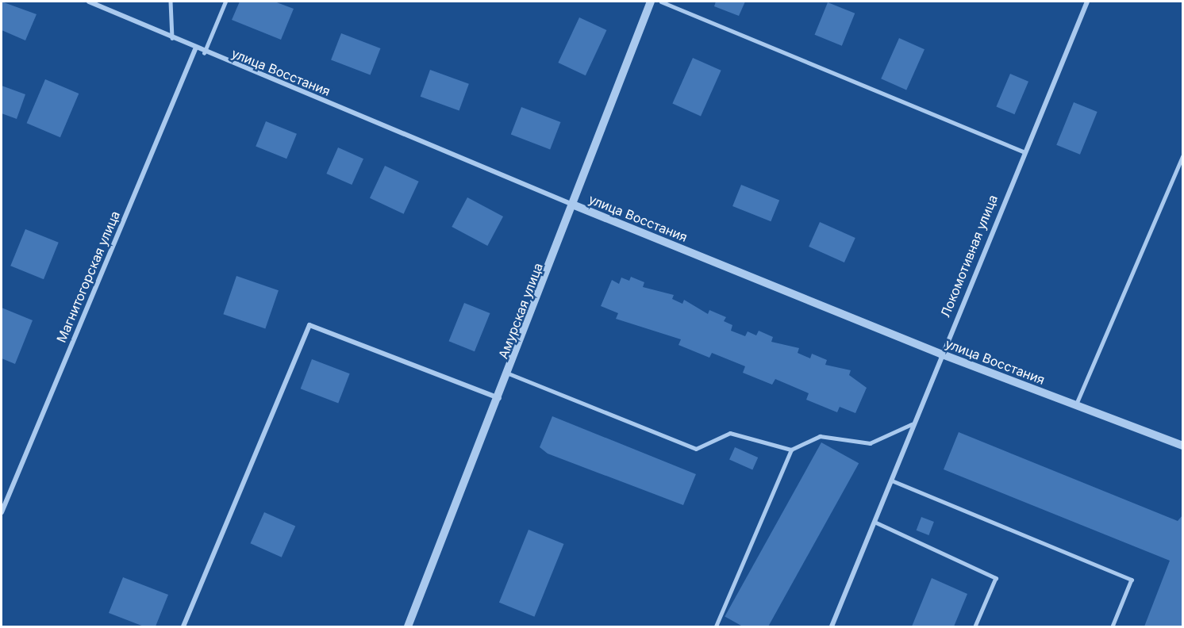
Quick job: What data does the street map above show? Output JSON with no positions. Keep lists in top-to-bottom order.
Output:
{
  "streets": {
    "street": [
      "улица Восстания",
      "Локомотивная улица",
      "Магнитогорская улица",
      "Амурская улица"
    ]
  },
  "crossings": [
    ["улица Восстания", "Локомотивная улица"],
    ["улица Восстания", "Магнитогорская улица"],
    ["улица Восстания", "Амурская улица"]
  ]
}
